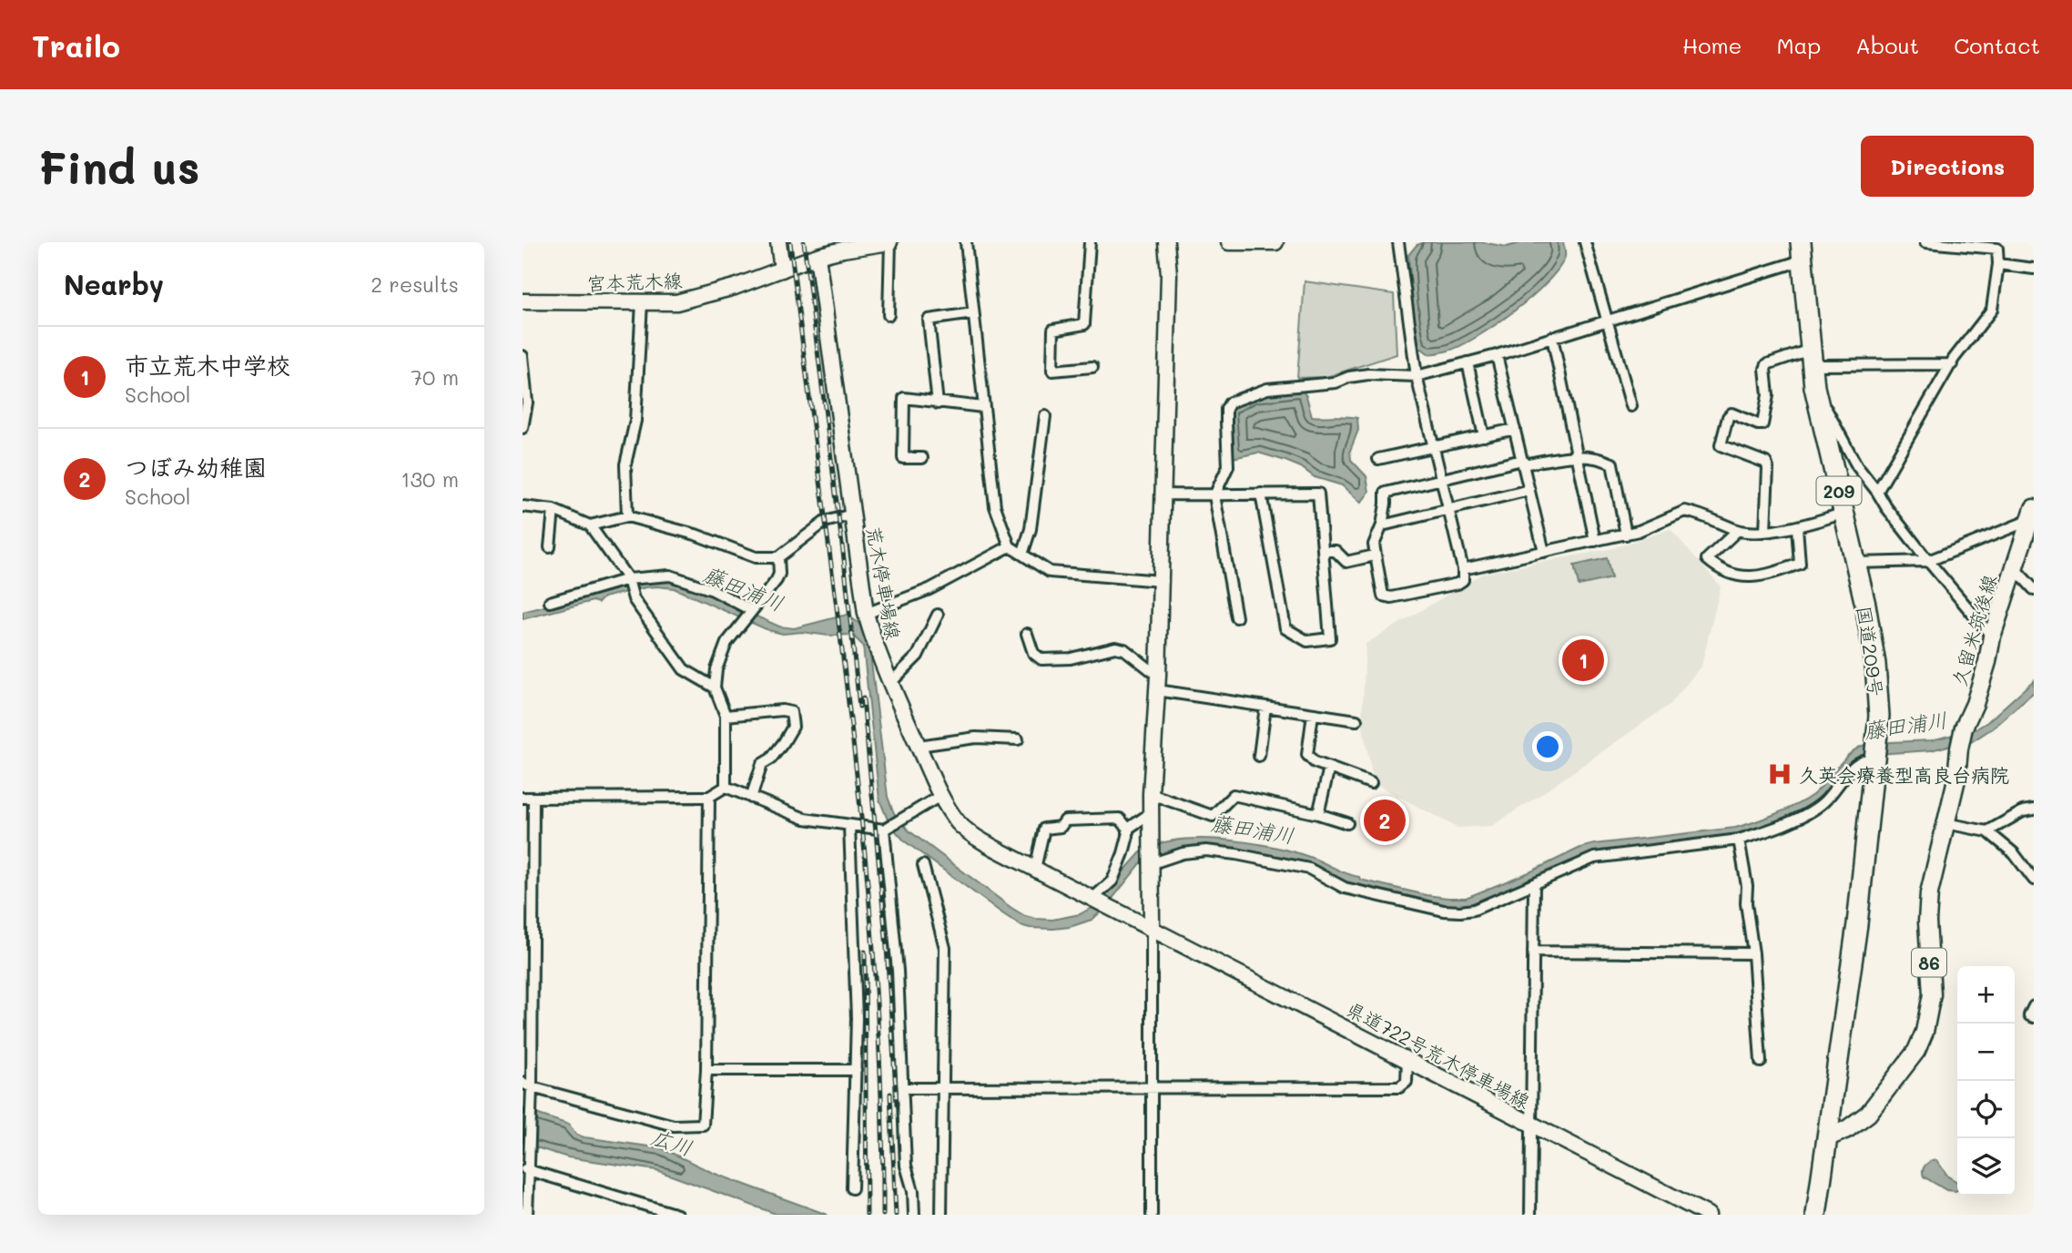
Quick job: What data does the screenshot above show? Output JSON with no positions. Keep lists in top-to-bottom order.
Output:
{
  "streets": {
    "highway": ["209", "国道209号"],
    "main road": [
      "宮本荒木線",
      "荒木停車場線",
      "久留米筑後線",
      "86",
      "県道722号荒木停車場線"
    ]
  },
  "crossings": [
    ["荒木停車場線", "県道722号荒木停車場線"],
    ["久留米筑後線", "国道209号"]
  ],
  "water": ["藤田浦川", "広川"],
  "places": {
    "hospital": ["久英会療養型高良台病院"]
  },
  "page": {
    "header": "Trailo",
    "nav": [
      "Home",
      "Map",
      "About",
      "Contact"
    ],
    "buttons": "Directions",
    "title": "Find us",
    "heading": ["Nearby", "2 results"],
    "list": [
      {
        "mark": "1",
        "name": "市立荒木中学校",
        "note": "School",
        "value": "70 m"
      },
      {
        "mark": "2",
        "name": "つぼみ幼稚園",
        "note": "School",
        "value": "130 m"
      }
    ],
    "pins": ["1", "2"],
    "map_buttons": ["+", "−"]
  }
}
